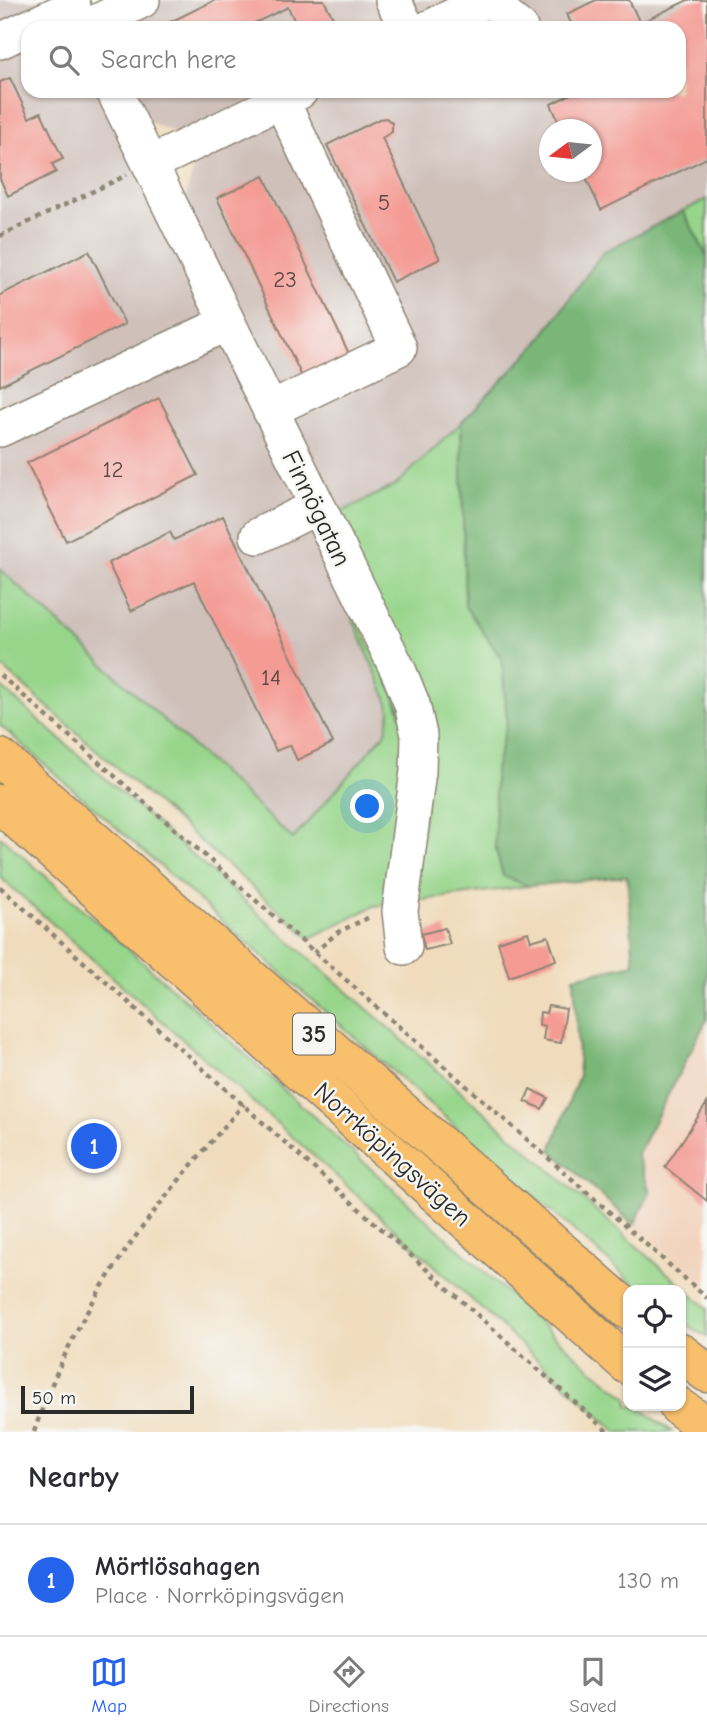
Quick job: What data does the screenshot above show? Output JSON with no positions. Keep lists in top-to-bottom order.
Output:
{
  "streets": {
    "main road": ["35", "Norrköpingsvägen"],
    "street": ["Finnögatan"]
  },
  "house_numbers": [
    "5",
    "23",
    "12",
    "14"
  ],
  "scale_bar": "50 m",
  "north": "left",
  "page": {
    "search": "Search here",
    "pins": "1",
    "scale": "50 m",
    "heading": "Nearby",
    "list": [
      {
        "mark": "1",
        "name": "Mörtlösahagen",
        "note": "Place · Norrköpingsvägen",
        "value": "130 m"
      }
    ],
    "nav": ["Map", "Directions", "Saved"]
  }
}
